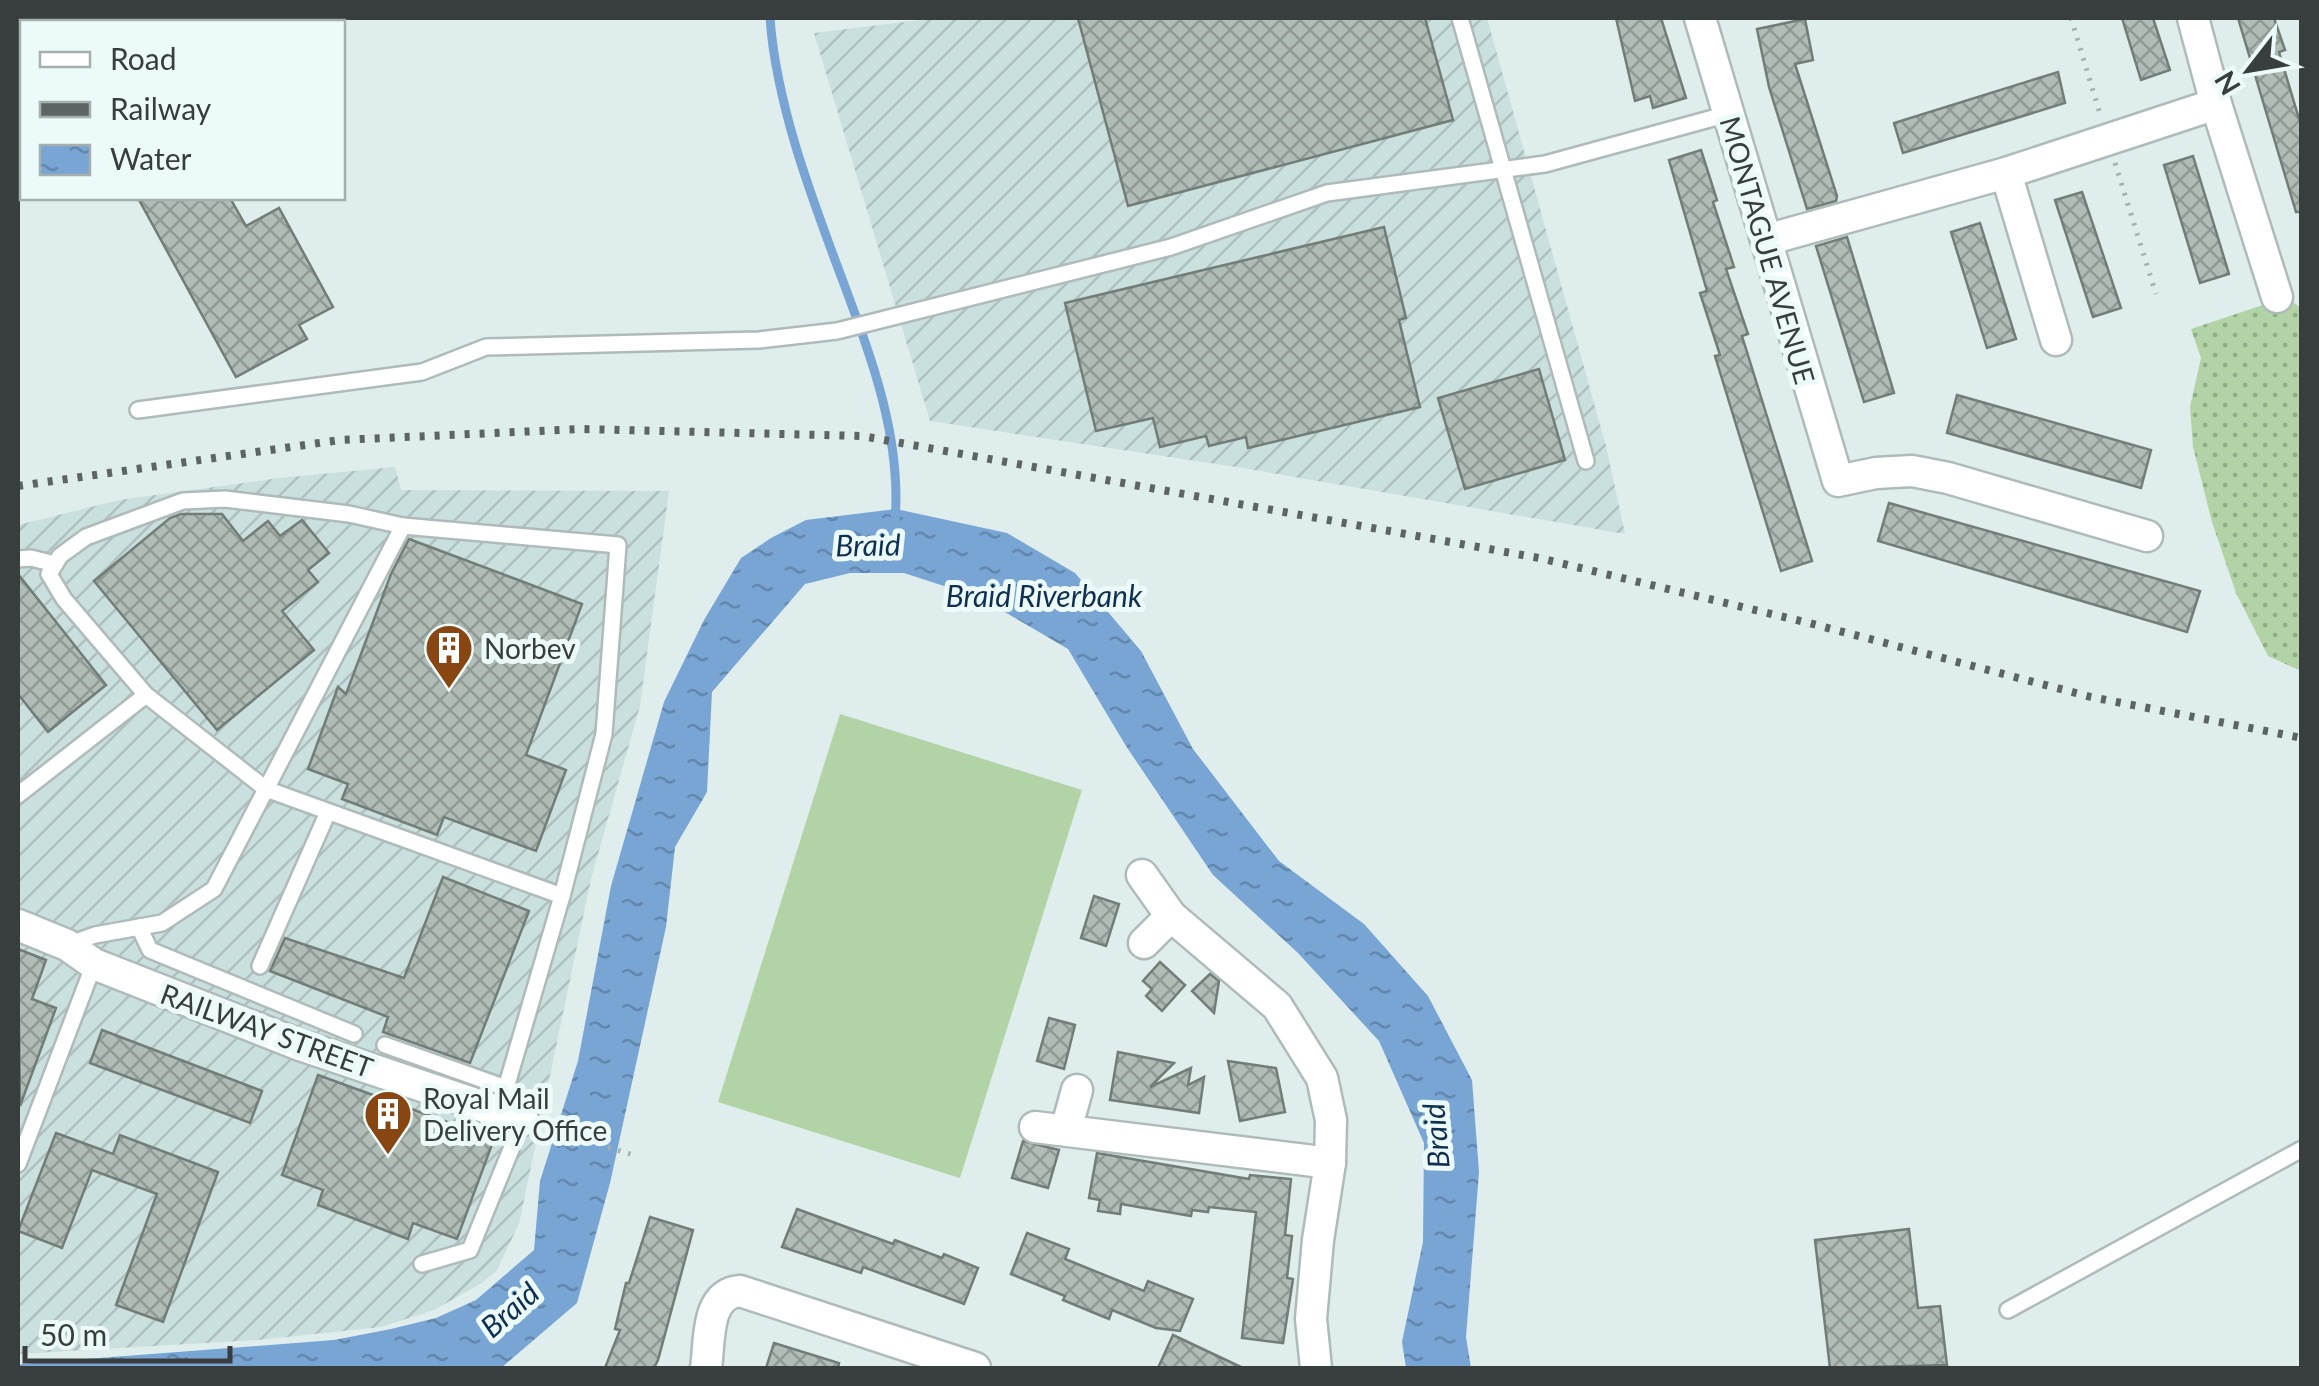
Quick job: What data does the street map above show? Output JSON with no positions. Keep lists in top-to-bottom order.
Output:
{
  "streets": {
    "street": ["MONTAGUE AVENUE", "RAILWAY STREET"]
  },
  "water": ["Braid", "Braid Riverbank"],
  "places": {
    "building": ["Norbev", "Royal Mail Delivery Office"]
  },
  "legend": ["Road", "Railway", "Water"],
  "scale_bar": "50 m",
  "north": "bottom left"
}
